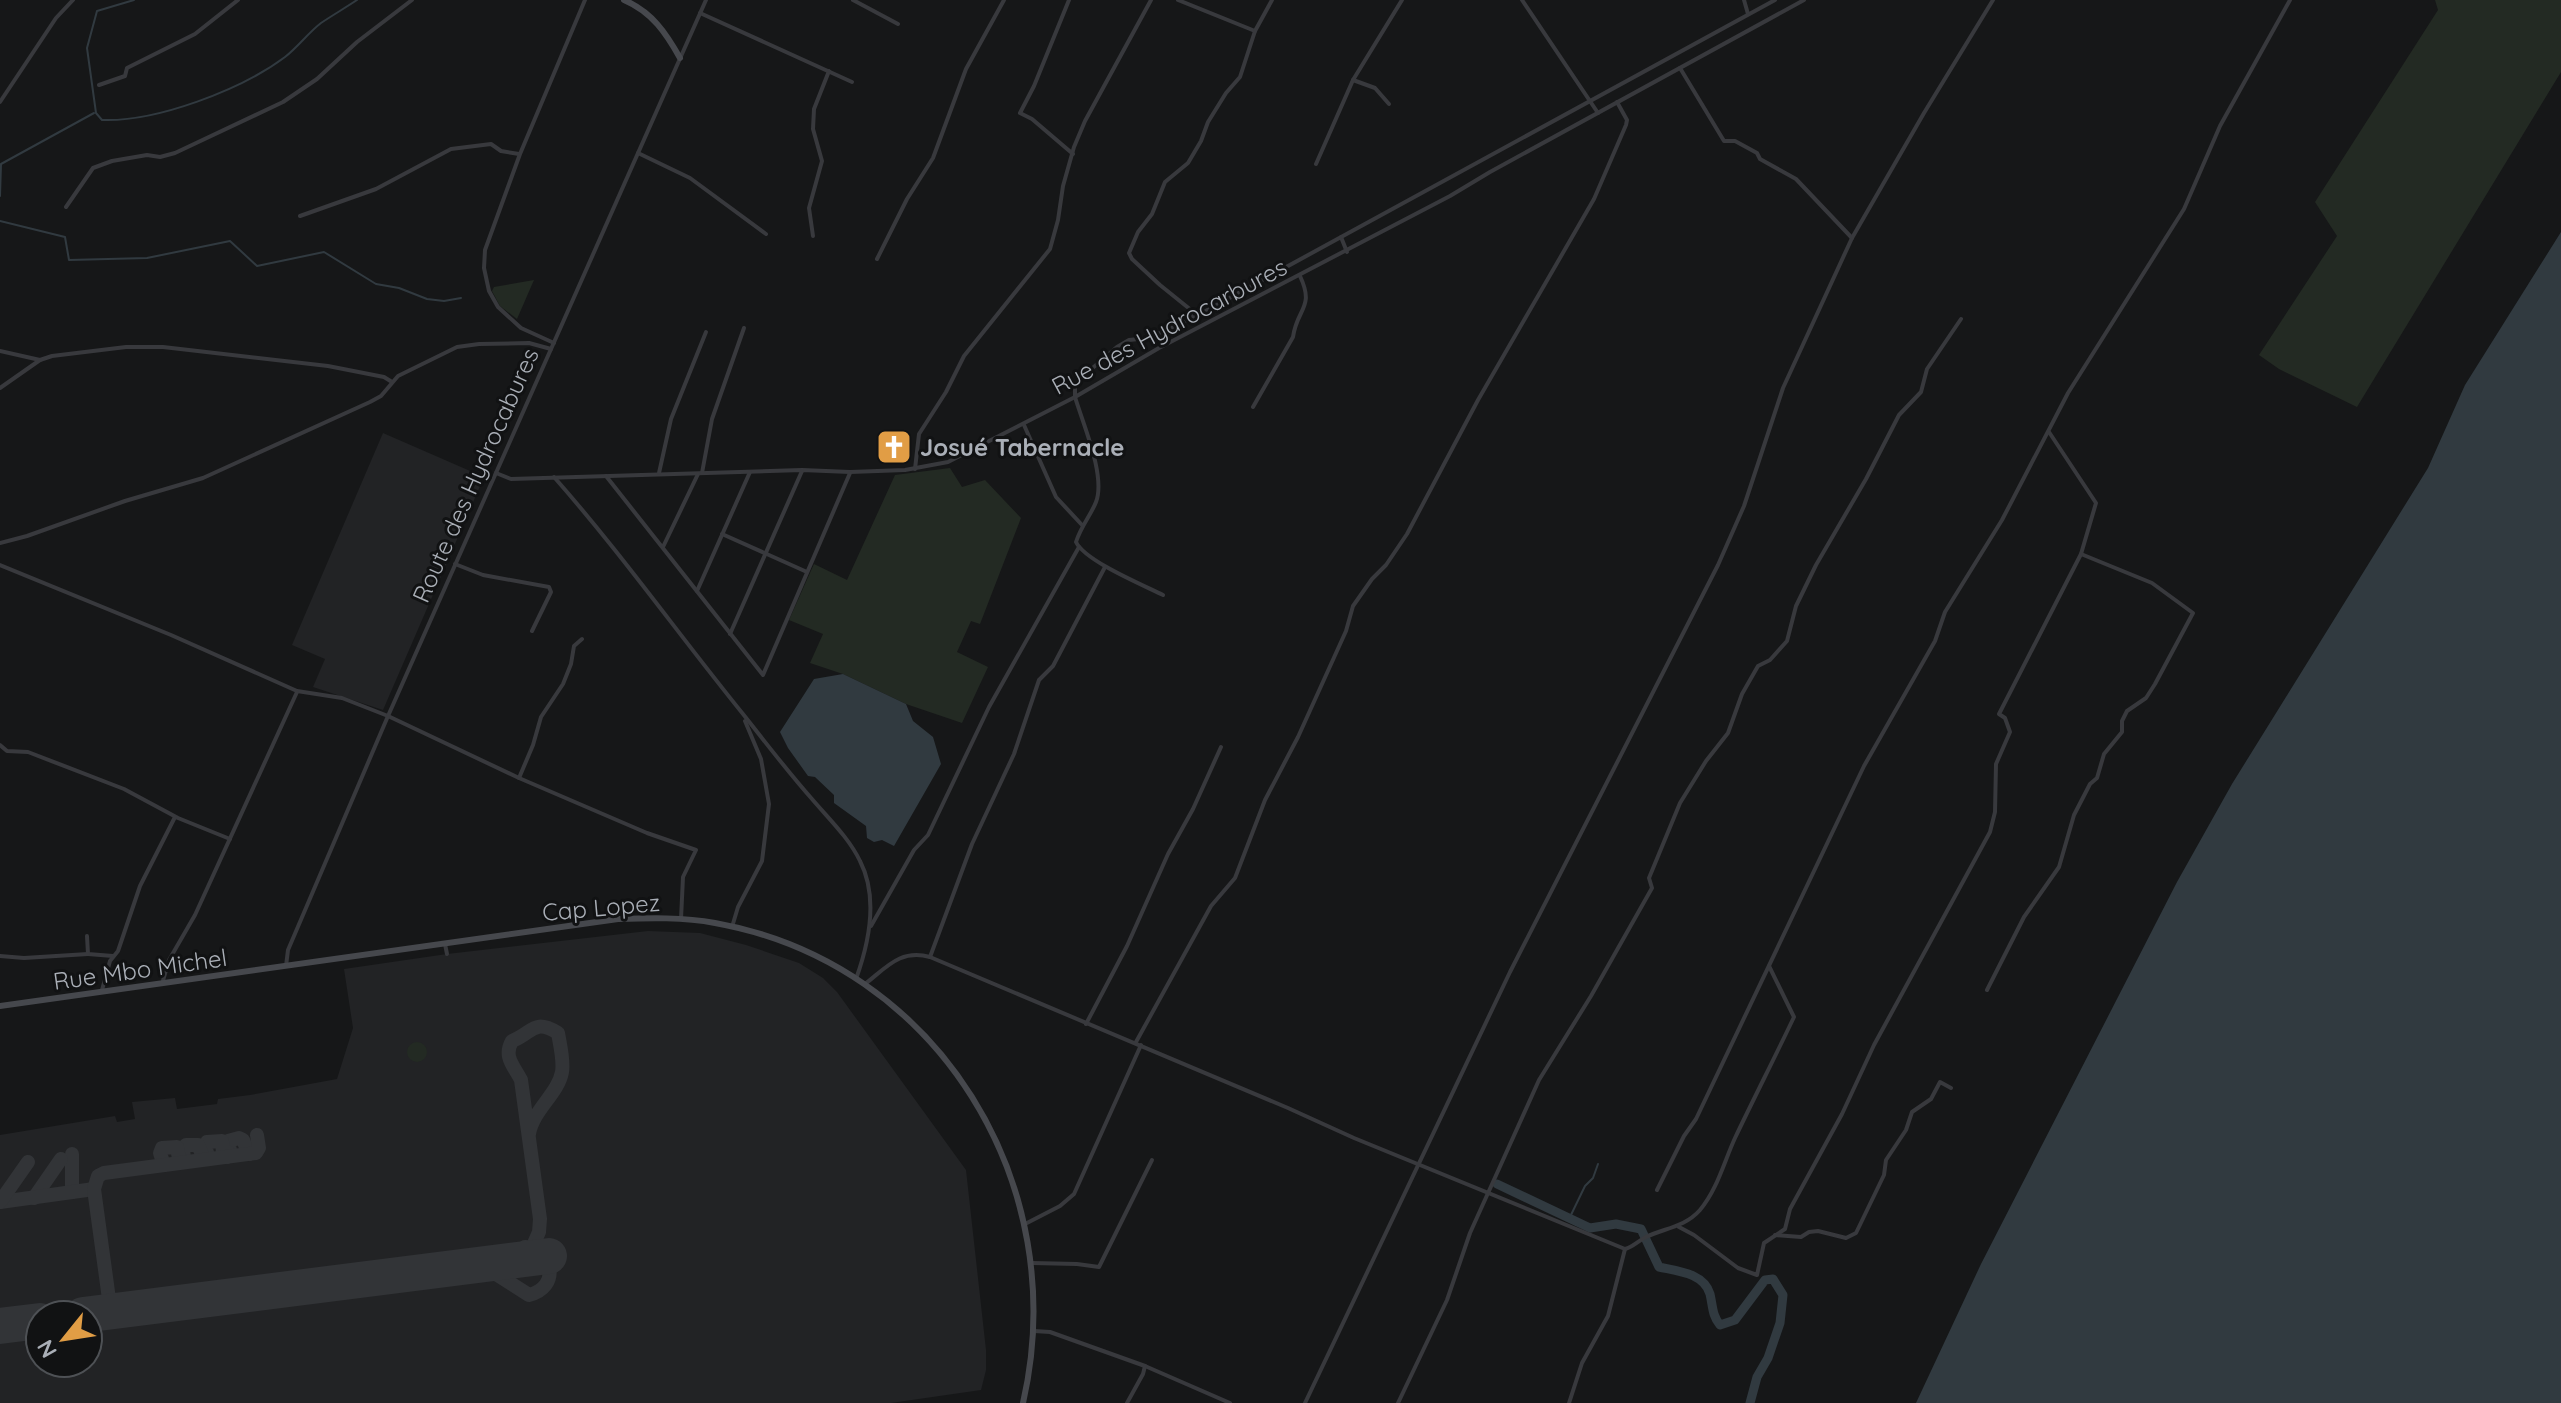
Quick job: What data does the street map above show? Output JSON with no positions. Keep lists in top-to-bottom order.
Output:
{
  "streets": {
    "street": [
      "Rue des Hydrocarbures",
      "Route des Hydrocabures",
      "Cap Lopez",
      "Rue Mbo Michel"
    ]
  },
  "crossings": [
    ["Rue des Hydrocarbures", "Route des Hydrocabures"],
    ["Route des Hydrocabures", "Cap Lopez"],
    ["Route des Hydrocabures", "Rue Mbo Michel"],
    ["Cap Lopez", "Rue Mbo Michel"]
  ],
  "places": {
    "church": ["Josué Tabernacle"]
  },
  "north": "bottom left"
}
